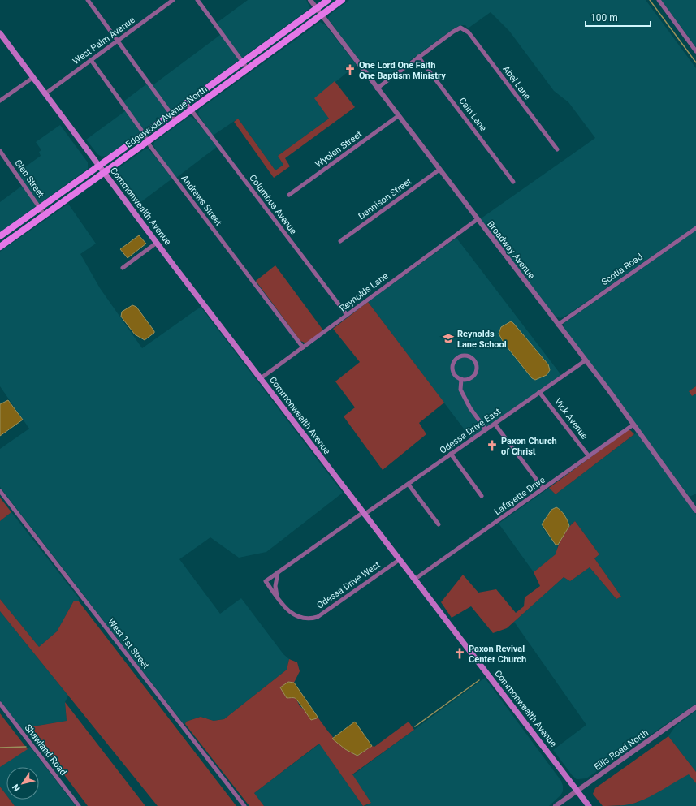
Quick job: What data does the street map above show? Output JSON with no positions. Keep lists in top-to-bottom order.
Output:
{
  "streets": {
    "main road": ["Edgewood Avenue North", "Commonwealth Avenue"],
    "street": [
      "West Palm Avenue",
      "Abel Lane",
      "Cain Lane",
      "Wyolen Street",
      "Glen Street",
      "Dennison Street",
      "Andrews Street",
      "Columbus Avenue",
      "Broadway Avenue",
      "Scotia Road",
      "Reynolds Lane",
      "Vick Avenue",
      "Odessa Drive East",
      "Lafayette Drive",
      "Odessa Drive West",
      "West 1st Street",
      "Shawland Road",
      "Ellis Road North"
    ]
  },
  "crossings": [
    ["West Palm Avenue", "Andrews Street"],
    ["West Palm Avenue", "Commonwealth Avenue"],
    ["Abel Lane", "Cain Lane"],
    ["Edgewood Avenue North", "Glen Street"],
    ["Edgewood Avenue North", "Andrews Street"],
    ["Edgewood Avenue North", "Columbus Avenue"],
    ["Edgewood Avenue North", "Commonwealth Avenue"],
    ["Edgewood Avenue North", "Broadway Avenue"],
    ["Wyolen Street", "Broadway Avenue"],
    ["Dennison Street", "Broadway Avenue"],
    ["Andrews Street", "Reynolds Lane"],
    ["Columbus Avenue", "Reynolds Lane"],
    ["Commonwealth Avenue", "Reynolds Lane"],
    ["Commonwealth Avenue", "Odessa Drive East"],
    ["Commonwealth Avenue", "Lafayette Drive"],
    ["Commonwealth Avenue", "Odessa Drive West"],
    ["Commonwealth Avenue", "Ellis Road North"],
    ["Broadway Avenue", "Scotia Road"],
    ["Broadway Avenue", "Reynolds Lane"],
    ["Broadway Avenue", "Odessa Drive East"],
    ["Broadway Avenue", "Lafayette Drive"],
    ["Vick Avenue", "Odessa Drive East"],
    ["Vick Avenue", "Lafayette Drive"],
    ["Odessa Drive East", "Odessa Drive West"]
  ],
  "places": {
    "church": ["One Lord One Faith One Baptism Ministry", "Paxon Church of Christ", "Paxon Revival Center Church"],
    "school or university": ["Reynolds Lane School"]
  },
  "scale_bar": "100 m",
  "north": "bottom left"
}
